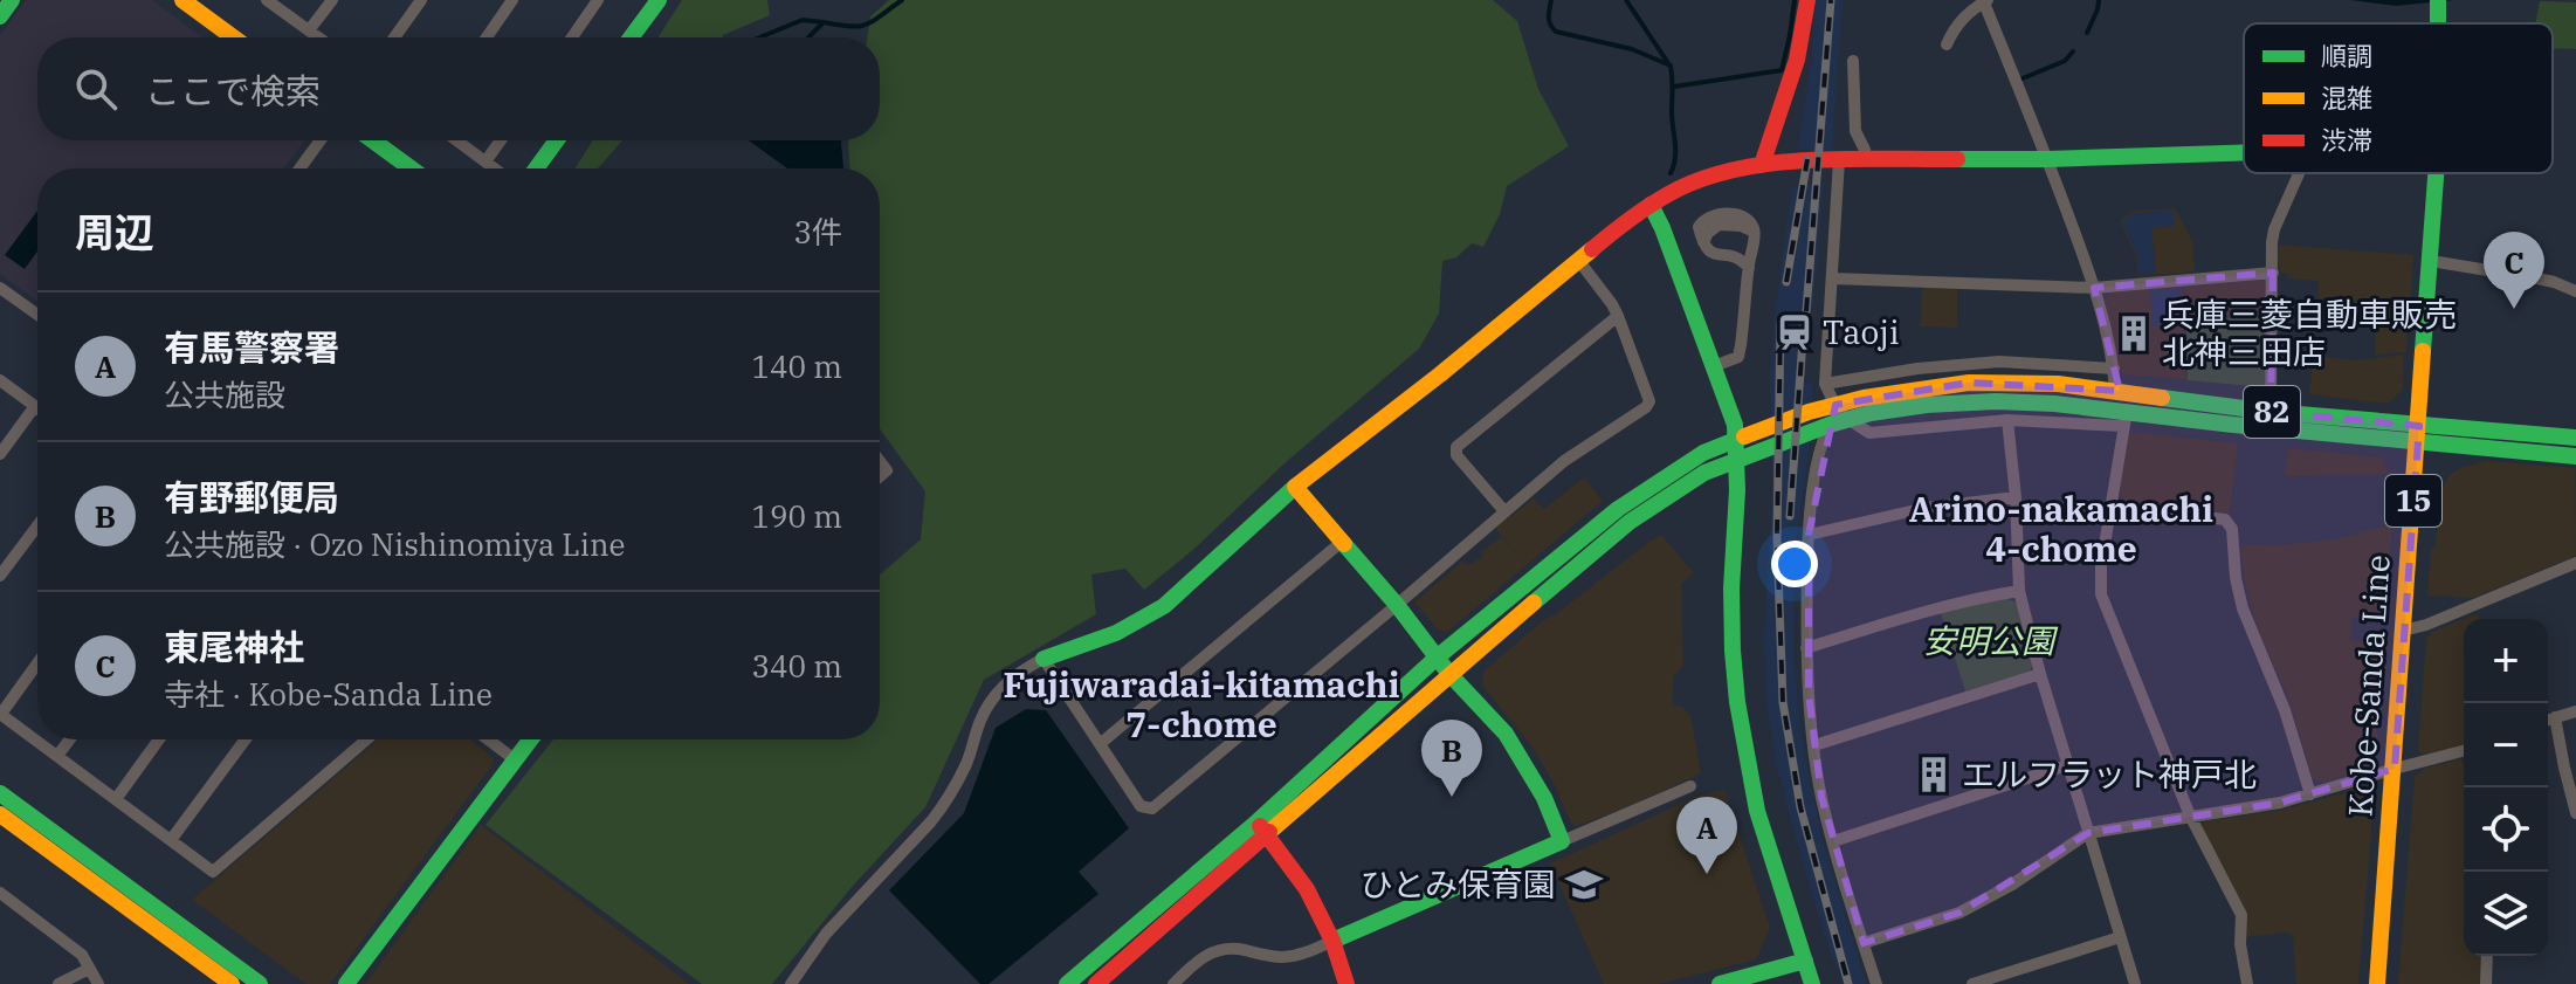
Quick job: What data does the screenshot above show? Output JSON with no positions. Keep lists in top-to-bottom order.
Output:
{
  "streets": {
    "street": ["82", "15", "Kobe-Sanda Line"]
  },
  "crossings": [
    ["82", "Kobe-Sanda Line"]
  ],
  "districts": ["Arino-nakamachi 4-chome", "Fujiwaradai-kitamachi 7-chome"],
  "parks": ["安明公園"],
  "places": {
    "station": ["Taoji"],
    "building": ["兵庫三菱自動車販売 北神三田店", "エルフラット神戸北"],
    "school or university": ["ひとみ保育園"]
  },
  "legend": ["順調", "混雑", "渋滞"],
  "page": {
    "search": "ここで検索",
    "heading": ["周辺", "3件"],
    "pins": ["C", "B", "A"],
    "list": [
      {
        "mark": "A",
        "name": "有馬警察署",
        "note": "公共施設",
        "value": "140 m"
      },
      {
        "mark": "B",
        "name": "有野郵便局",
        "note": "公共施設 · Ozo Nishinomiya Line",
        "value": "190 m"
      },
      {
        "mark": "C",
        "name": "東尾神社",
        "note": "寺社 · Kobe-Sanda Line",
        "value": "340 m"
      }
    ],
    "map_buttons": ["+", "−"]
  }
}
